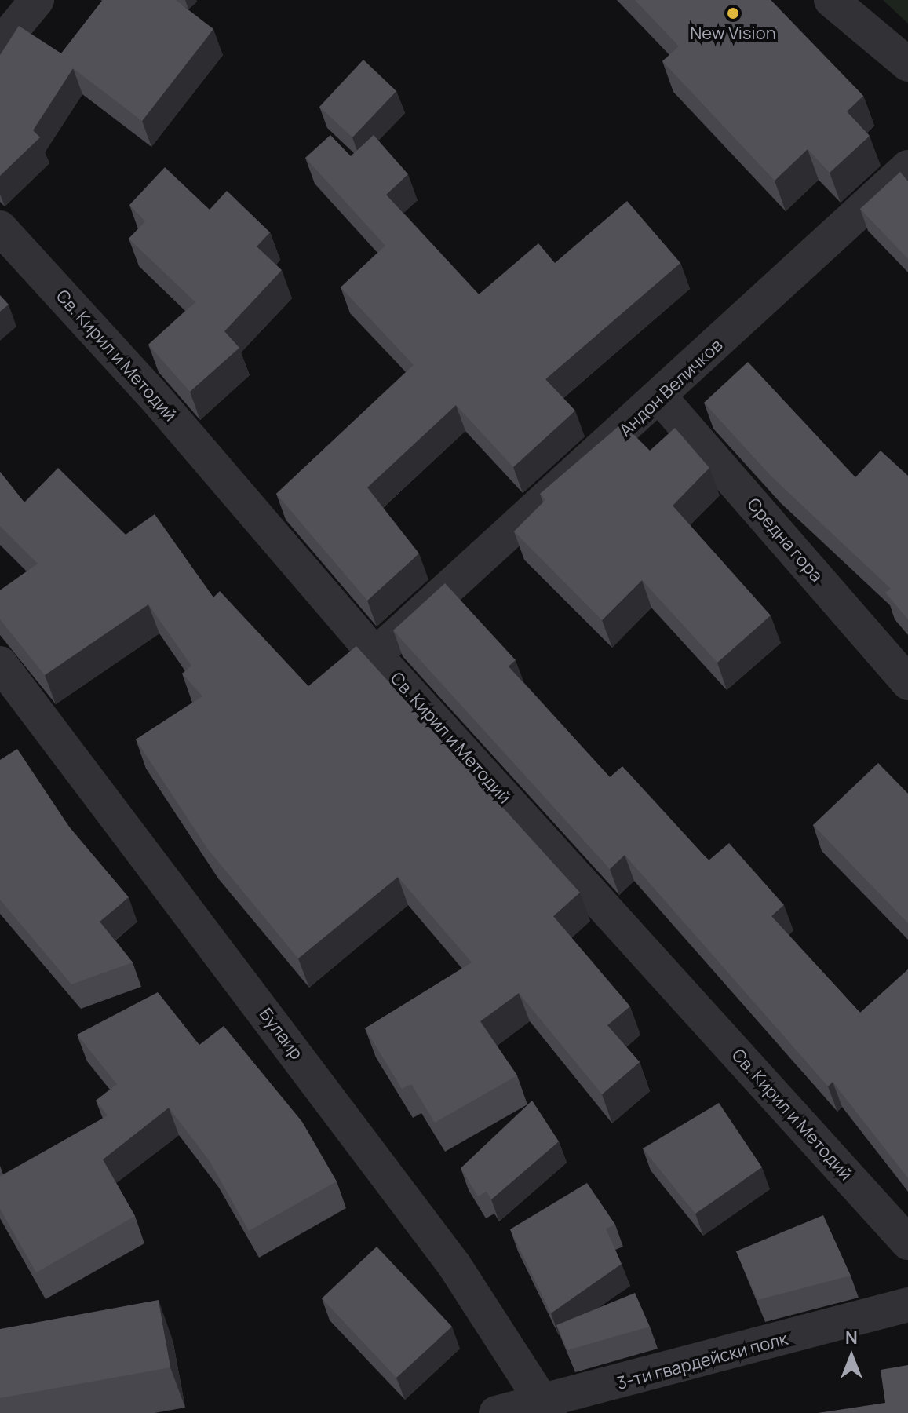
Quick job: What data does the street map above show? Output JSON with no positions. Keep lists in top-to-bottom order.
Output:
{
  "streets": {
    "street": [
      "Св. Кирил и Методий",
      "Андон Величков",
      "Средна гора",
      "Булаир",
      "3-ти гвардейски полк"
    ]
  },
  "crossings": [
    ["Св. Кирил и Методий", "Андон Величков"],
    ["Андон Величков", "Средна гора"],
    ["Булаир", "3-ти гвардейски полк"]
  ],
  "places": ["New Vision"],
  "north": "top"
}
